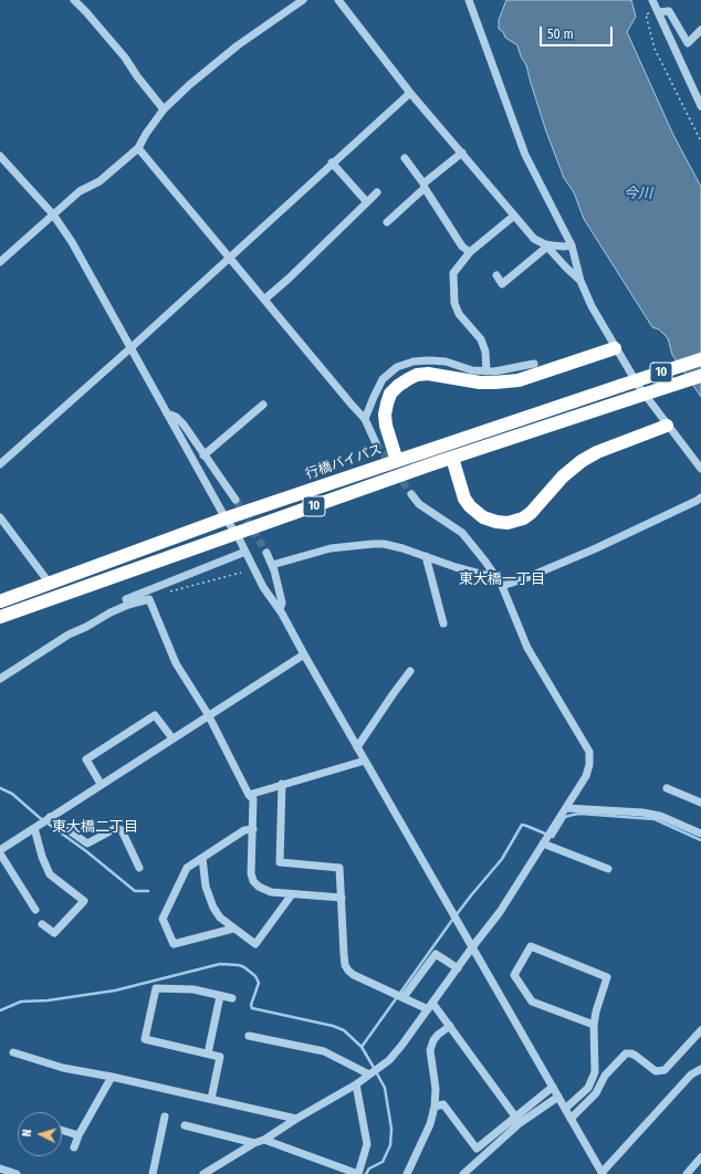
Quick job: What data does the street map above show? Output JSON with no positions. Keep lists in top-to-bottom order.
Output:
{
  "streets": {
    "highway": ["10", "行橋バイパス"]
  },
  "districts": ["東大橋一丁目", "東大橋二丁目"],
  "water": ["今川"],
  "scale_bar": "50 m",
  "north": "left"
}
